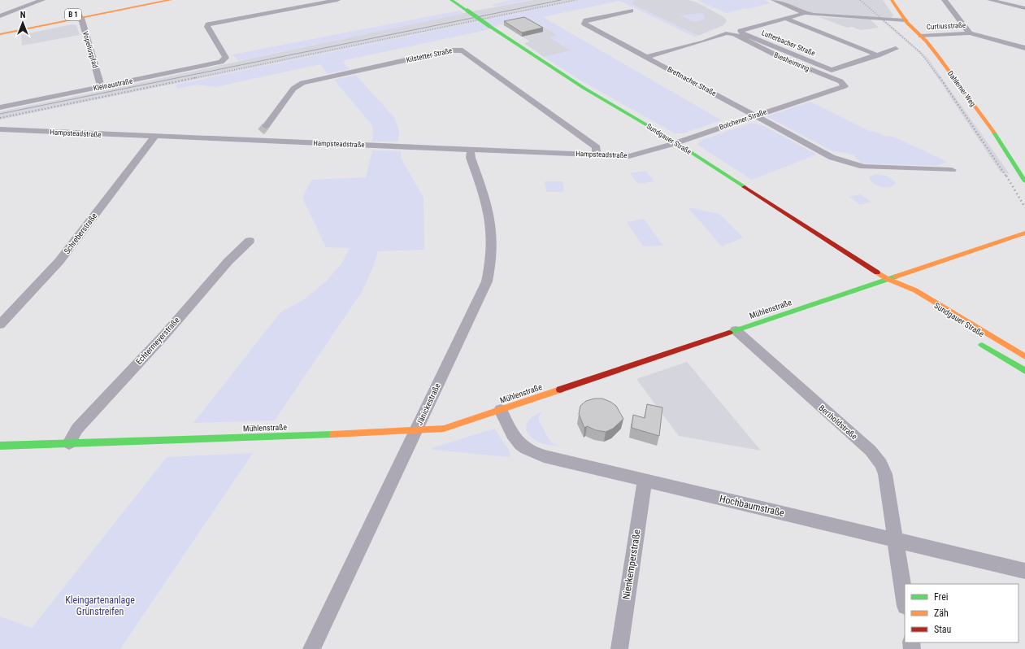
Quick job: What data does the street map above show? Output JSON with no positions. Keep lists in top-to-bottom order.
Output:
{
  "streets": {
    "street": [
      "B 1",
      "Curtiusstraße",
      "Lutterbacher Straße",
      "Vopeliuspfad",
      "Kilstetter Straße",
      "Biesheimring",
      "Brettnacher Straße",
      "Kleinaustraße",
      "Dahlemer Weg",
      "Bolchener Straße",
      "Hampsteadstraße",
      "Sundgauer Straße",
      "Schreberstraße",
      "Mühlenstraße",
      "Echtermeyerstraße",
      "Jänickestraße",
      "Bertholdstraße",
      "Hochbaumstraße",
      "Nienkemperstraße"
    ]
  },
  "crossings": [
    ["B 1", "Vopeliuspfad"],
    ["Curtiusstraße", "Dahlemer Weg"],
    ["Vopeliuspfad", "Kleinaustraße"],
    ["Kilstetter Straße", "Hampsteadstraße"],
    ["Biesheimring", "Brettnacher Straße"],
    ["Biesheimring", "Bolchener Straße"],
    ["Brettnacher Straße", "Bolchener Straße"],
    ["Bolchener Straße", "Hampsteadstraße"],
    ["Bolchener Straße", "Sundgauer Straße"],
    ["Hampsteadstraße", "Sundgauer Straße"],
    ["Hampsteadstraße", "Schreberstraße"],
    ["Hampsteadstraße", "Jänickestraße"],
    ["Sundgauer Straße", "Mühlenstraße"],
    ["Mühlenstraße", "Echtermeyerstraße"],
    ["Mühlenstraße", "Jänickestraße"],
    ["Mühlenstraße", "Bertholdstraße"],
    ["Mühlenstraße", "Hochbaumstraße"],
    ["Bertholdstraße", "Hochbaumstraße"],
    ["Hochbaumstraße", "Nienkemperstraße"]
  ],
  "parks": ["Kleingartenanlage Grünstreifen"],
  "legend": ["Frei", "Zäh", "Stau"],
  "north": "top"
}
